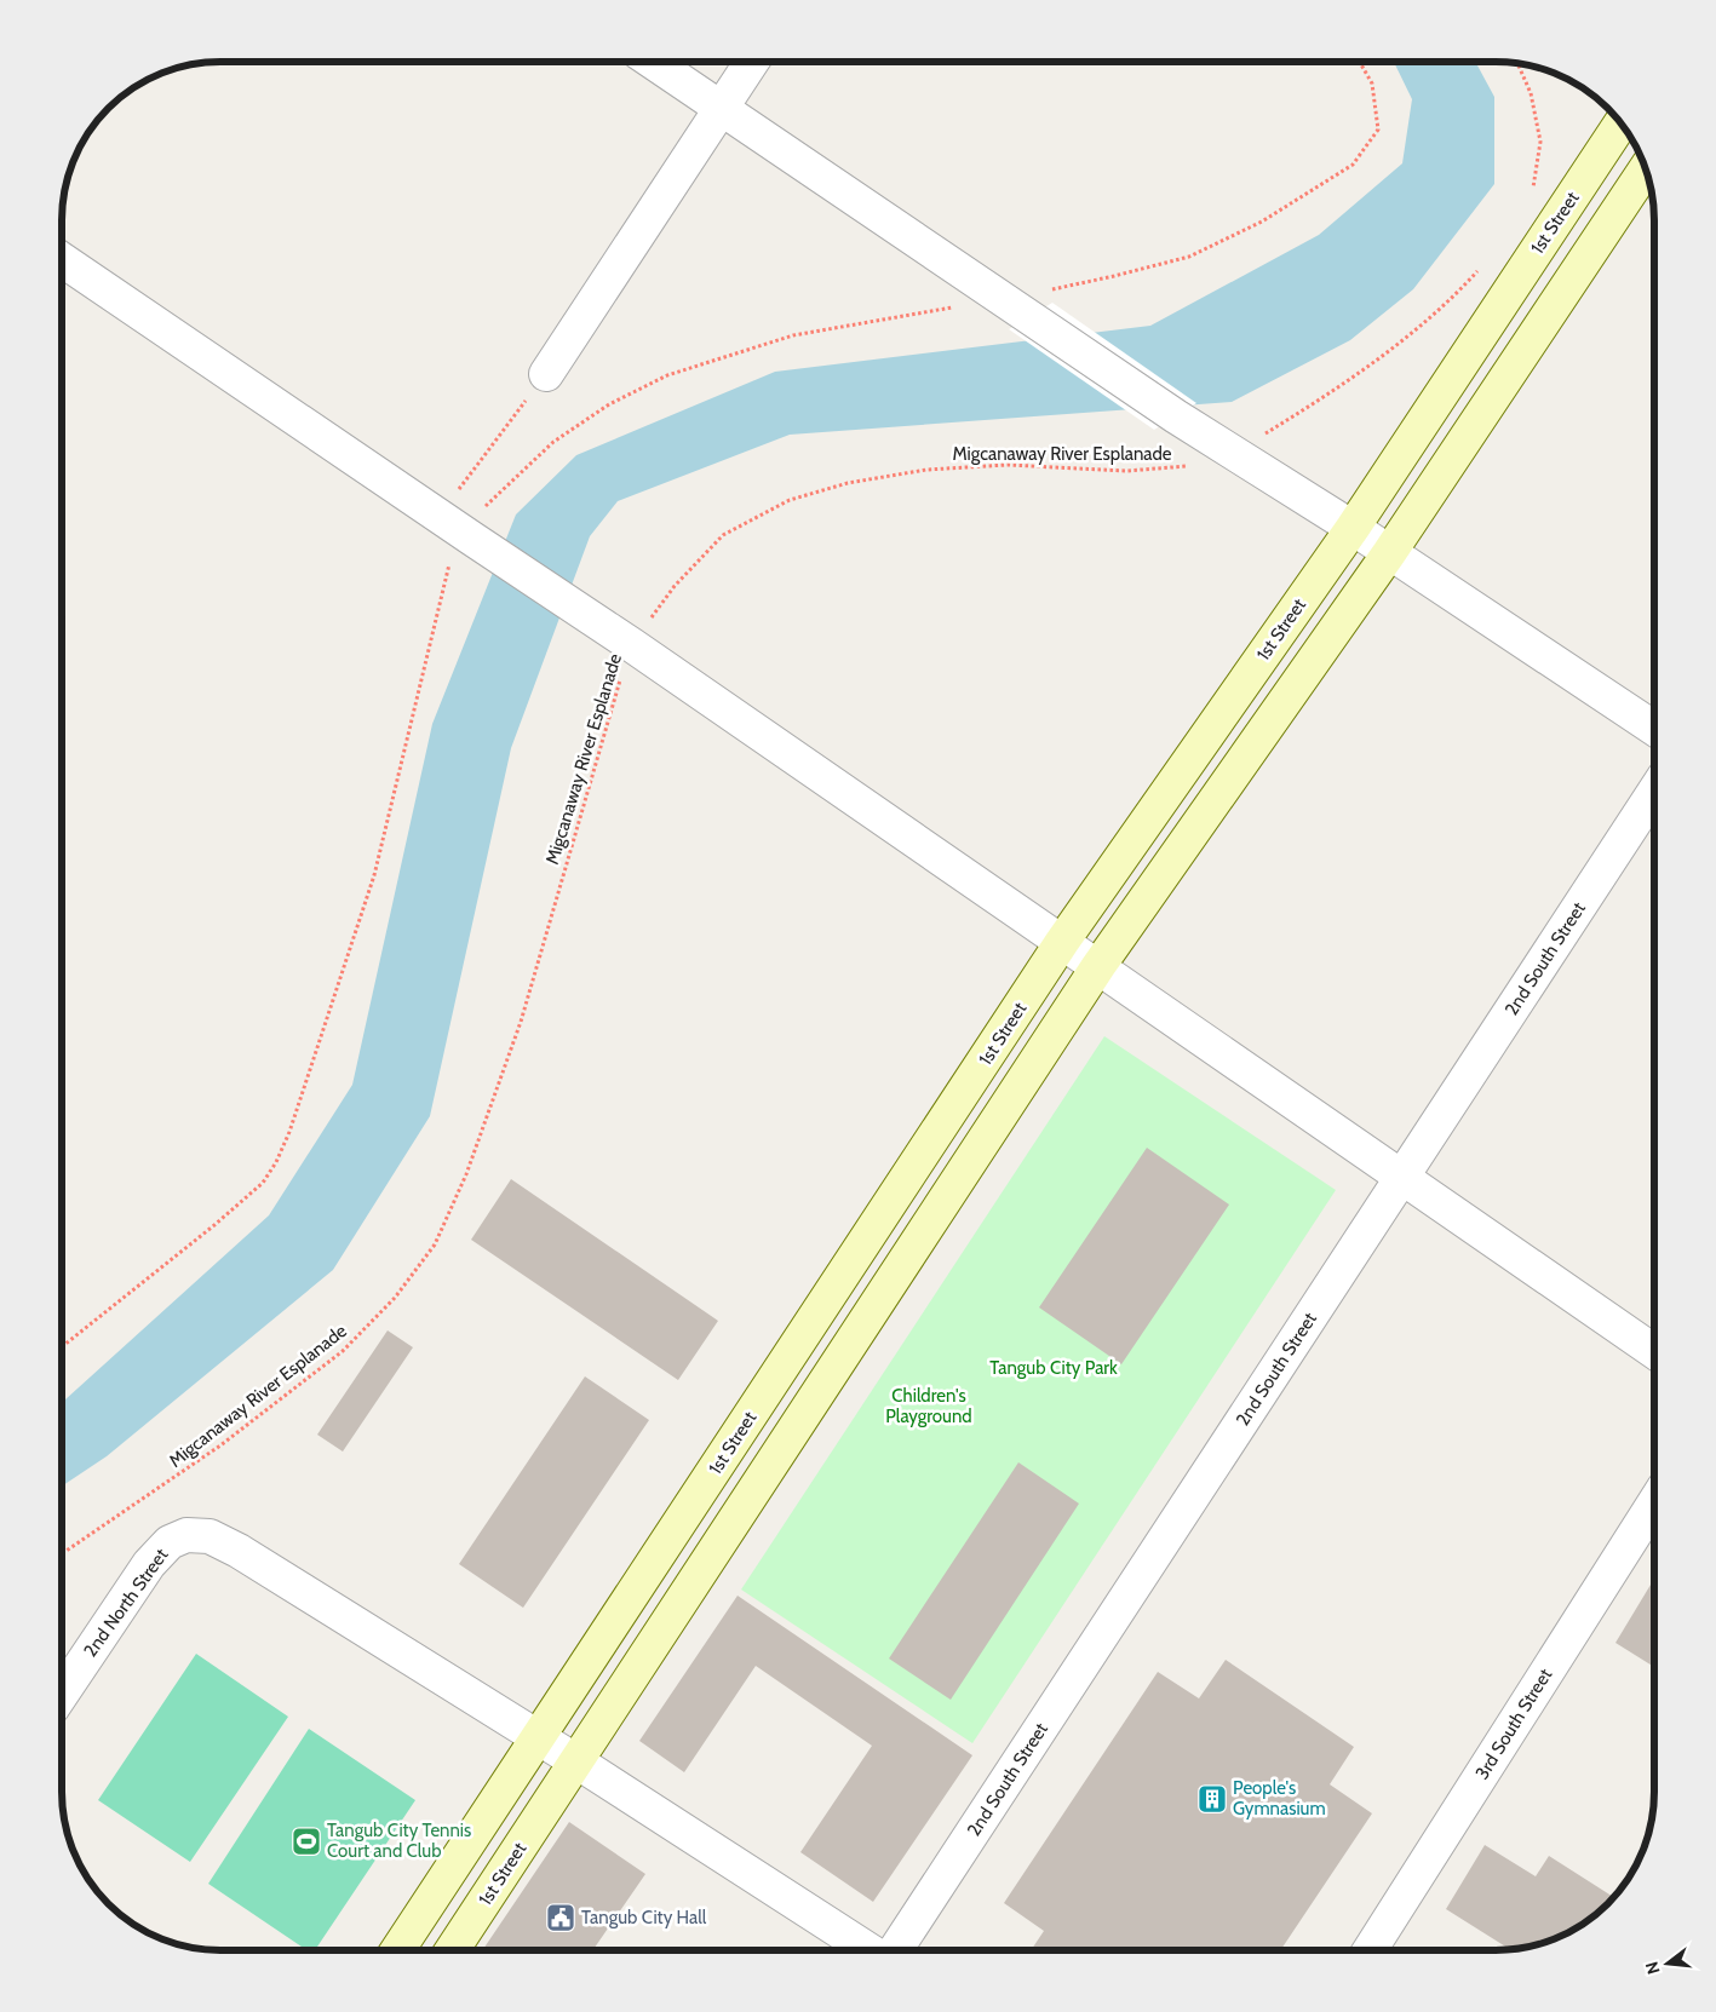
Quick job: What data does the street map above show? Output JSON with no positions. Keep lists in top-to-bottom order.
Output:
{
  "streets": {
    "main road": ["1st Street"],
    "street": ["2nd South Street", "2nd North Street", "3rd South Street"],
    "path": ["Migcanaway River Esplanade"]
  },
  "crossings": [
    ["1st Street", "2nd North Street"]
  ],
  "parks": ["Tangub City Park", "Children's Playground"],
  "places": {
    "building": ["People's Gymnasium"],
    "sports": ["Tangub City Tennis Court and Club"],
    "public building": ["Tangub City Hall"]
  },
  "north": "left"
}
